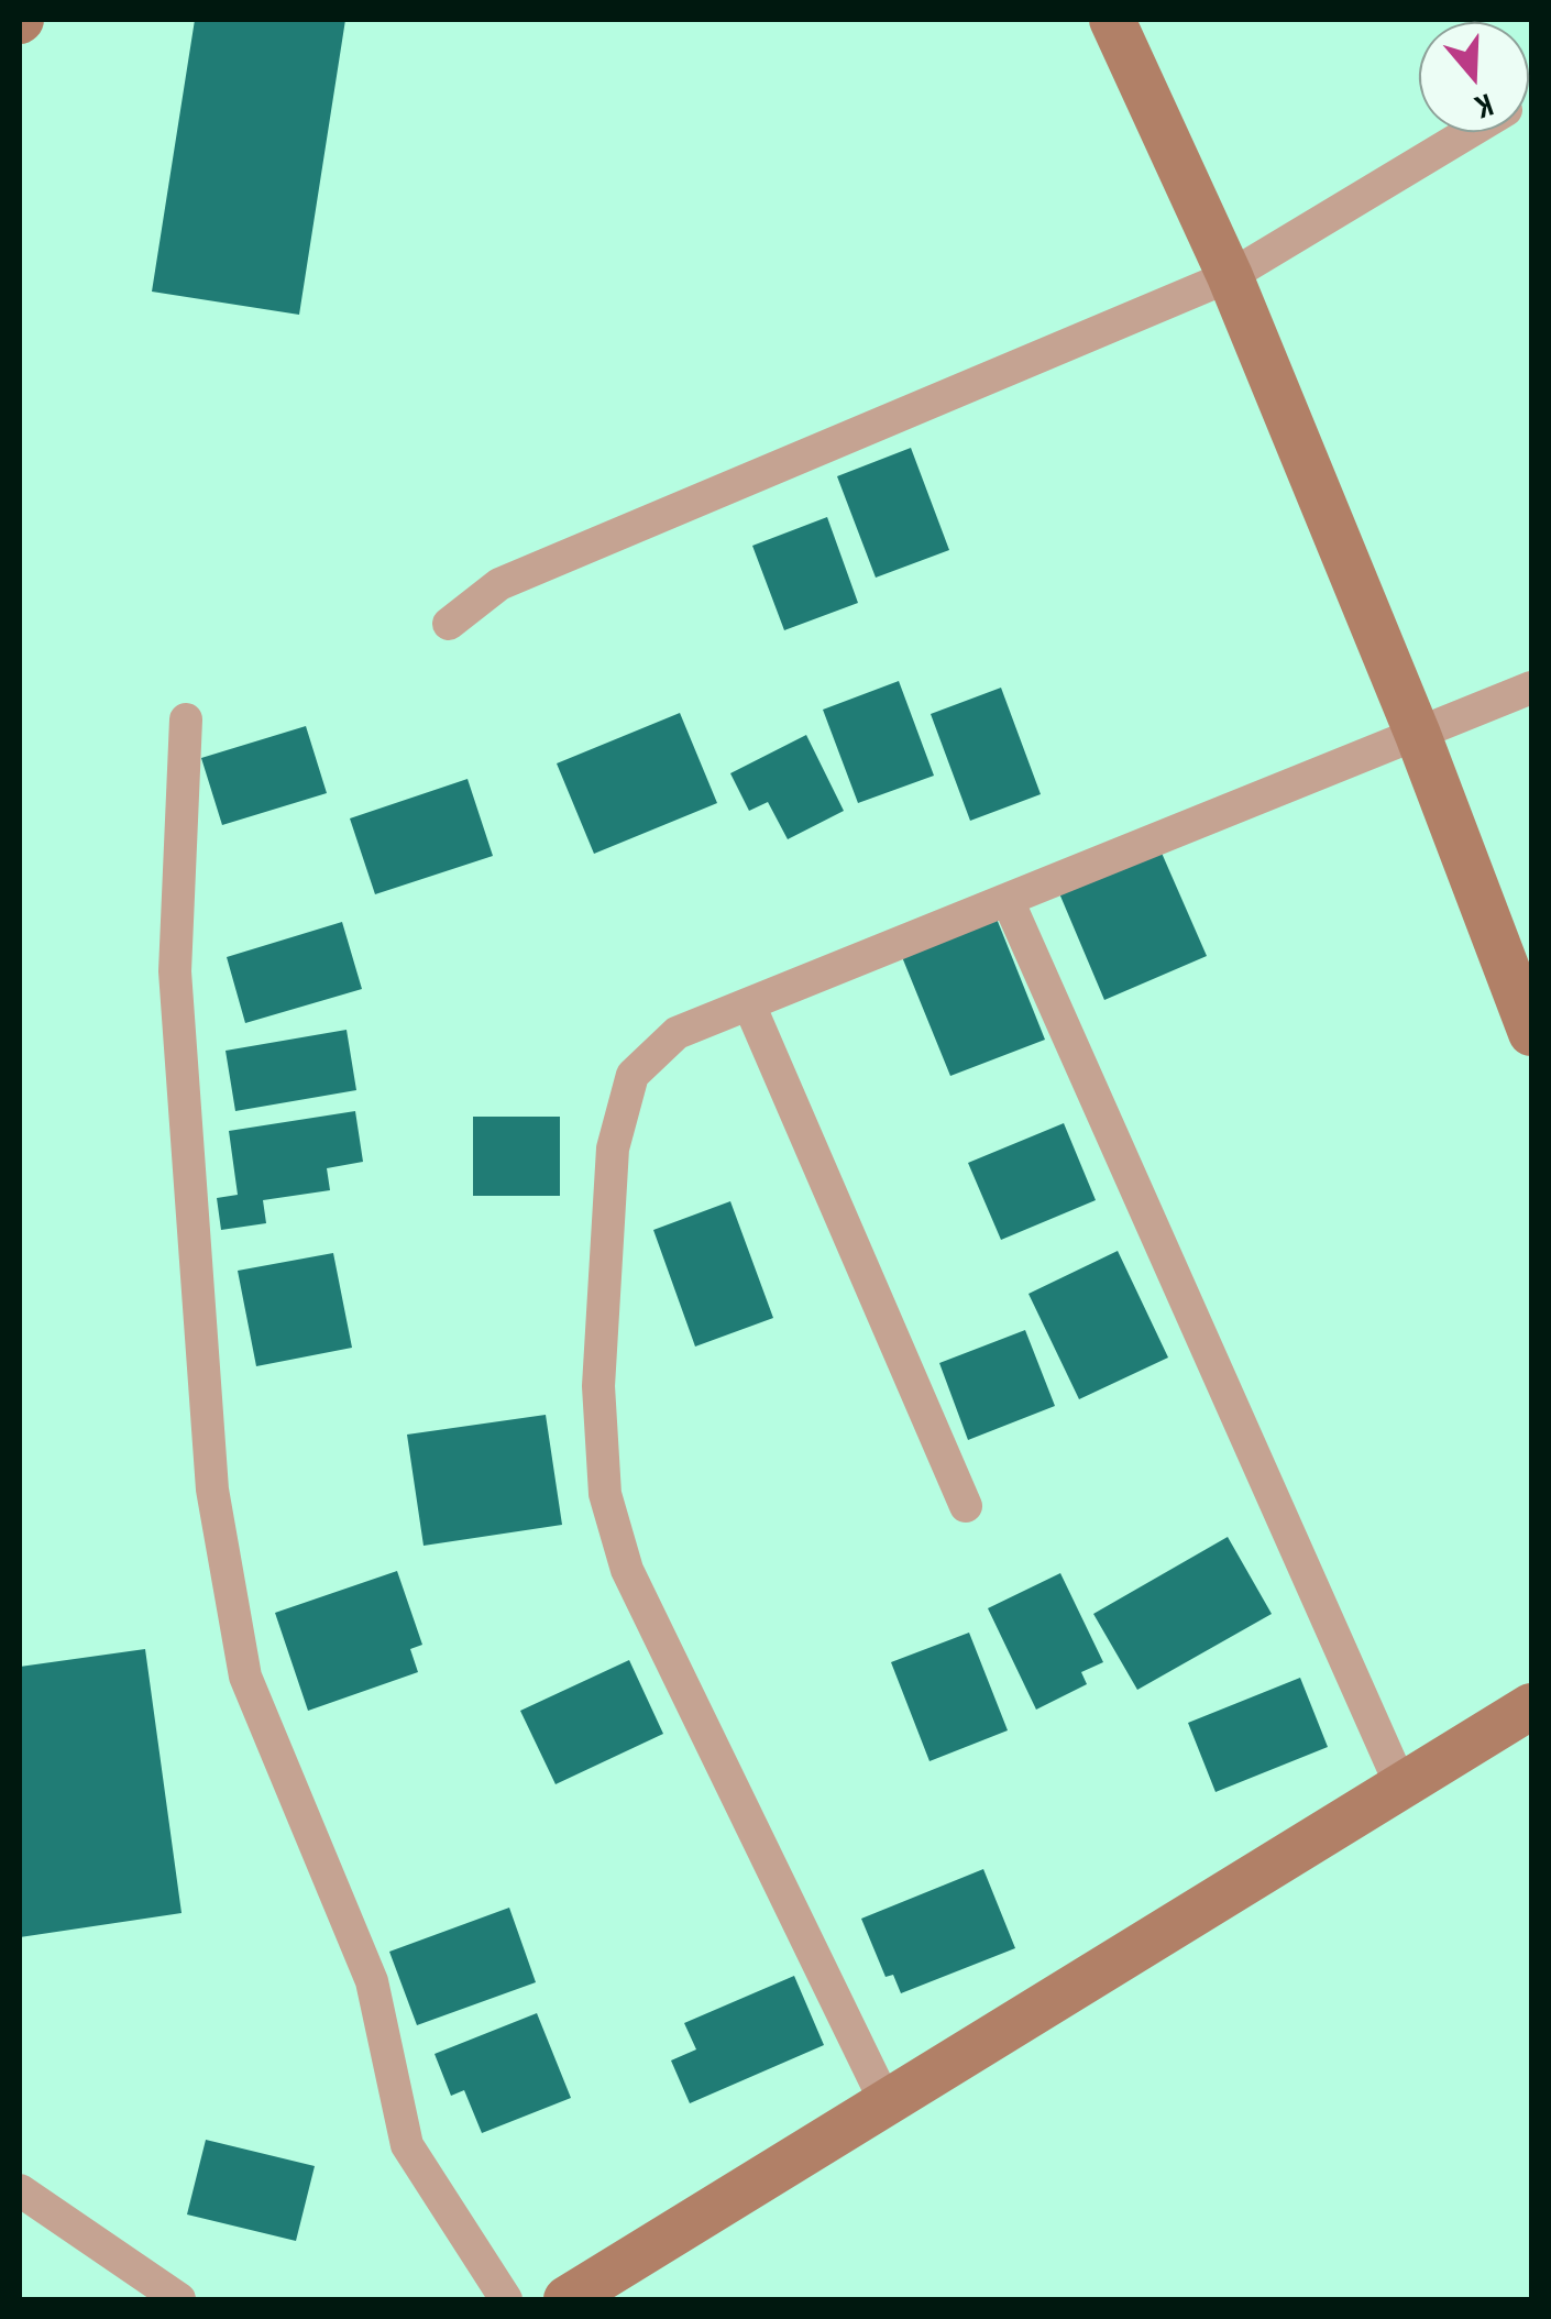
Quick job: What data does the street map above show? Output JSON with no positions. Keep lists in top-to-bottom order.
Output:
{
  "north": "bottom"
}
